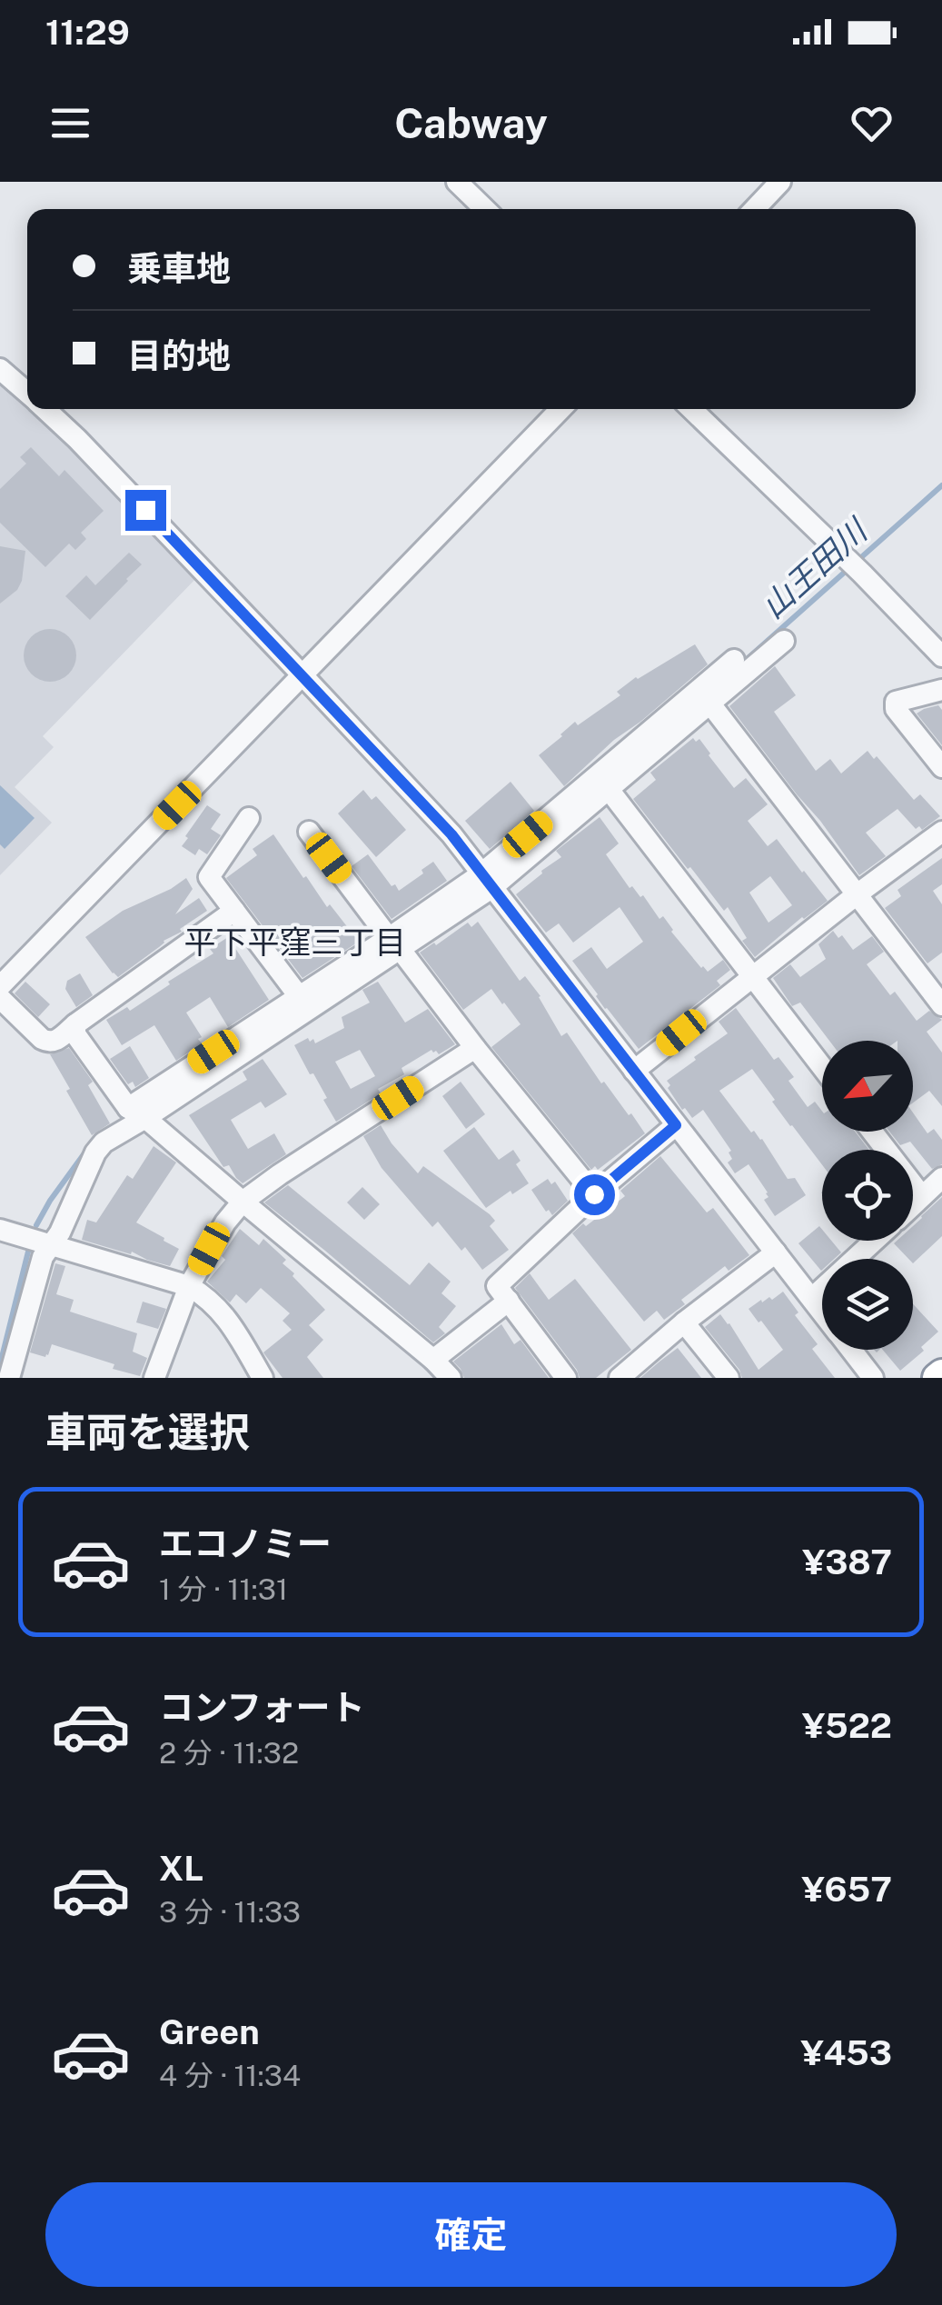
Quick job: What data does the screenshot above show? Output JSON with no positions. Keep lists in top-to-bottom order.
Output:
{
  "districts": ["平下平窪三丁目"],
  "water": ["山王田川"],
  "north": "bottom left",
  "page": {
    "status": "11:29",
    "header": "Cabway",
    "banner": ["乗車地", "目的地"],
    "heading": "車両を選択",
    "list": [
      {
        "name": "エコノミー",
        "note": "1 分 · 11:31",
        "value": "¥387"
      },
      {
        "name": "コンフォート",
        "note": "2 分 · 11:32",
        "value": "¥522"
      },
      {
        "name": "XL",
        "note": "3 分 · 11:33",
        "value": "¥657"
      },
      {
        "name": "Green",
        "note": "4 分 · 11:34",
        "value": "¥453"
      }
    ],
    "buttons": "確定"
  }
}
